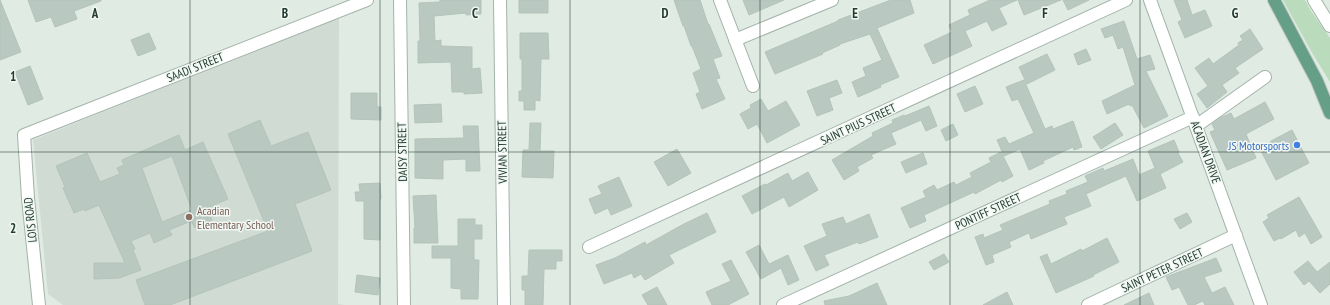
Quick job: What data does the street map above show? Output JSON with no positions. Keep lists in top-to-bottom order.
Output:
{
  "streets": {
    "street": [
      "SAADI STREET",
      "SAINT PIUS STREET",
      "DAISY STREET",
      "VIVIAN STREET",
      "ACADIAN DRIVE",
      "PONTIFF STREET",
      "LOIS ROAD",
      "SAINT PETER STREET"
    ]
  },
  "crossings": [
    ["SAADI STREET", "LOIS ROAD"],
    ["ACADIAN DRIVE", "PONTIFF STREET"],
    ["ACADIAN DRIVE", "SAINT PETER STREET"]
  ],
  "places": ["JS Motorsports", "Acadian Elementary School"],
  "grid": {
    "columns": [
      "A",
      "B",
      "C",
      "D",
      "E",
      "F",
      "G"
    ],
    "rows": ["1", "2"]
  }
}
